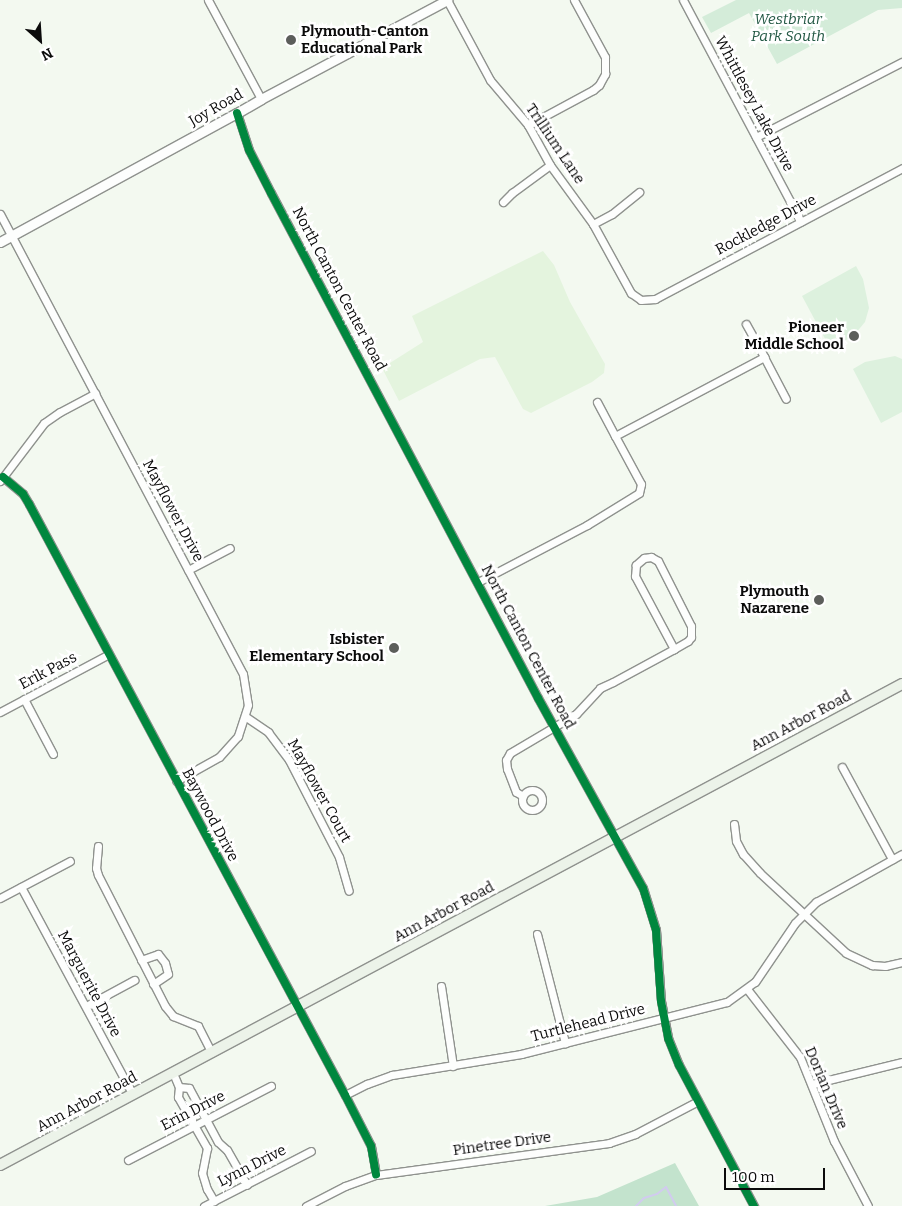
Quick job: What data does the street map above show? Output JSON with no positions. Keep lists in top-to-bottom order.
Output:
{
  "streets": {
    "main road": ["Ann Arbor Road"],
    "street": [
      "Whittlesey Lake Drive",
      "Joy Road",
      "Trillium Lane",
      "Rockledge Drive",
      "North Canton Center Road",
      "Mayflower Drive",
      "Erik Pass",
      "Mayflower Court",
      "Baywood Drive",
      "Marguerite Drive",
      "Turtlehead Drive",
      "Dorian Drive",
      "Erin Drive",
      "Pinetree Drive",
      "Lynn Drive"
    ]
  },
  "crossings": [
    ["Whittlesey Lake Drive", "Rockledge Drive"],
    ["Joy Road", "Trillium Lane"],
    ["Joy Road", "North Canton Center Road"],
    ["Joy Road", "Mayflower Drive"],
    ["Trillium Lane", "Rockledge Drive"],
    ["North Canton Center Road", "Ann Arbor Road"],
    ["North Canton Center Road", "Turtlehead Drive"],
    ["North Canton Center Road", "Pinetree Drive"],
    ["Mayflower Drive", "Mayflower Court"],
    ["Mayflower Drive", "Baywood Drive"],
    ["Erik Pass", "Baywood Drive"],
    ["Ann Arbor Road", "Baywood Drive"],
    ["Ann Arbor Road", "Marguerite Drive"],
    ["Baywood Drive", "Turtlehead Drive"],
    ["Baywood Drive", "Pinetree Drive"],
    ["Turtlehead Drive", "Dorian Drive"]
  ],
  "parks": ["Westbriar Park South"],
  "places": [
    "Plymouth-Canton Educational Park",
    "Pioneer Middle School",
    "Plymouth Nazarene",
    "Isbister Elementary School"
  ],
  "scale_bar": "100 m",
  "north": "bottom right"
}
